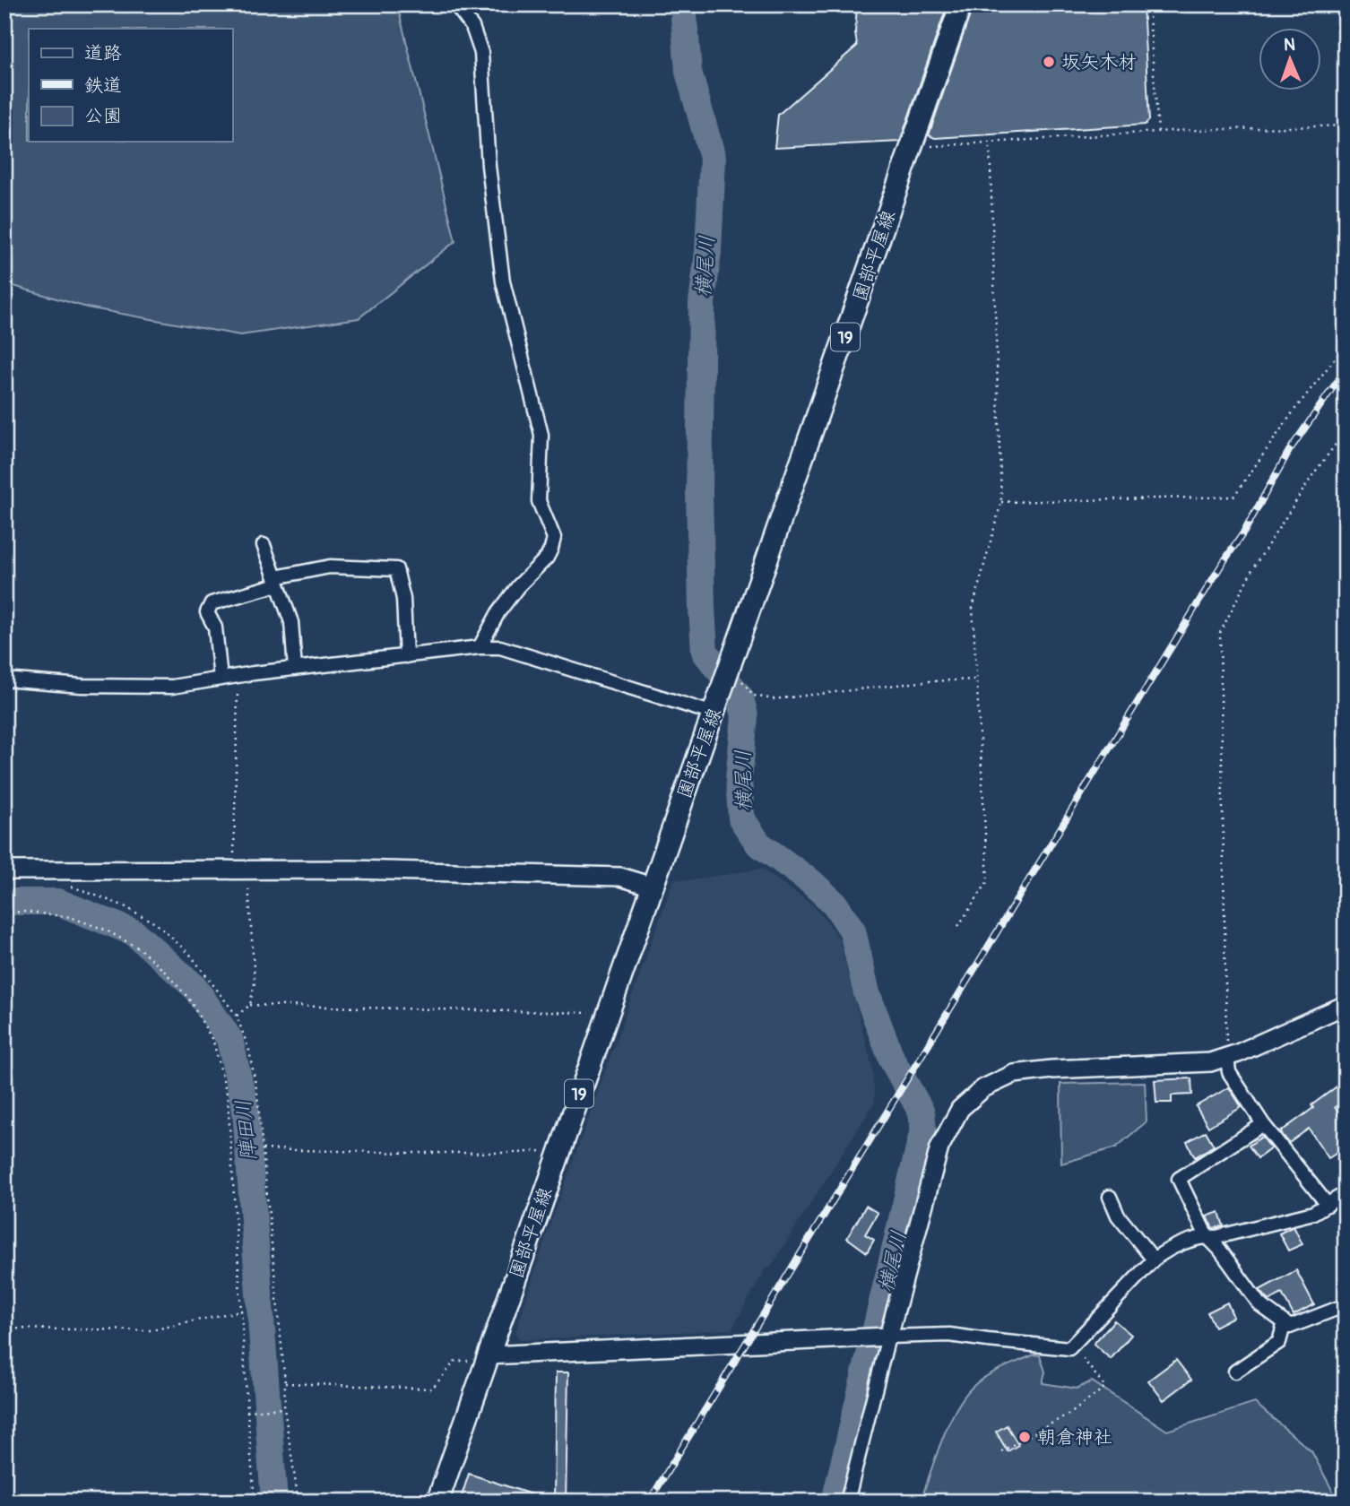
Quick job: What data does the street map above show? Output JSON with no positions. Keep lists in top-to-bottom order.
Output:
{
  "streets": {
    "main road": ["園部平屋線", "19"]
  },
  "water": ["横尾川", "陣田川"],
  "places": ["坂矢木材", "朝倉神社"],
  "legend": ["道路", "鉄道", "公園"],
  "north": "top"
}
